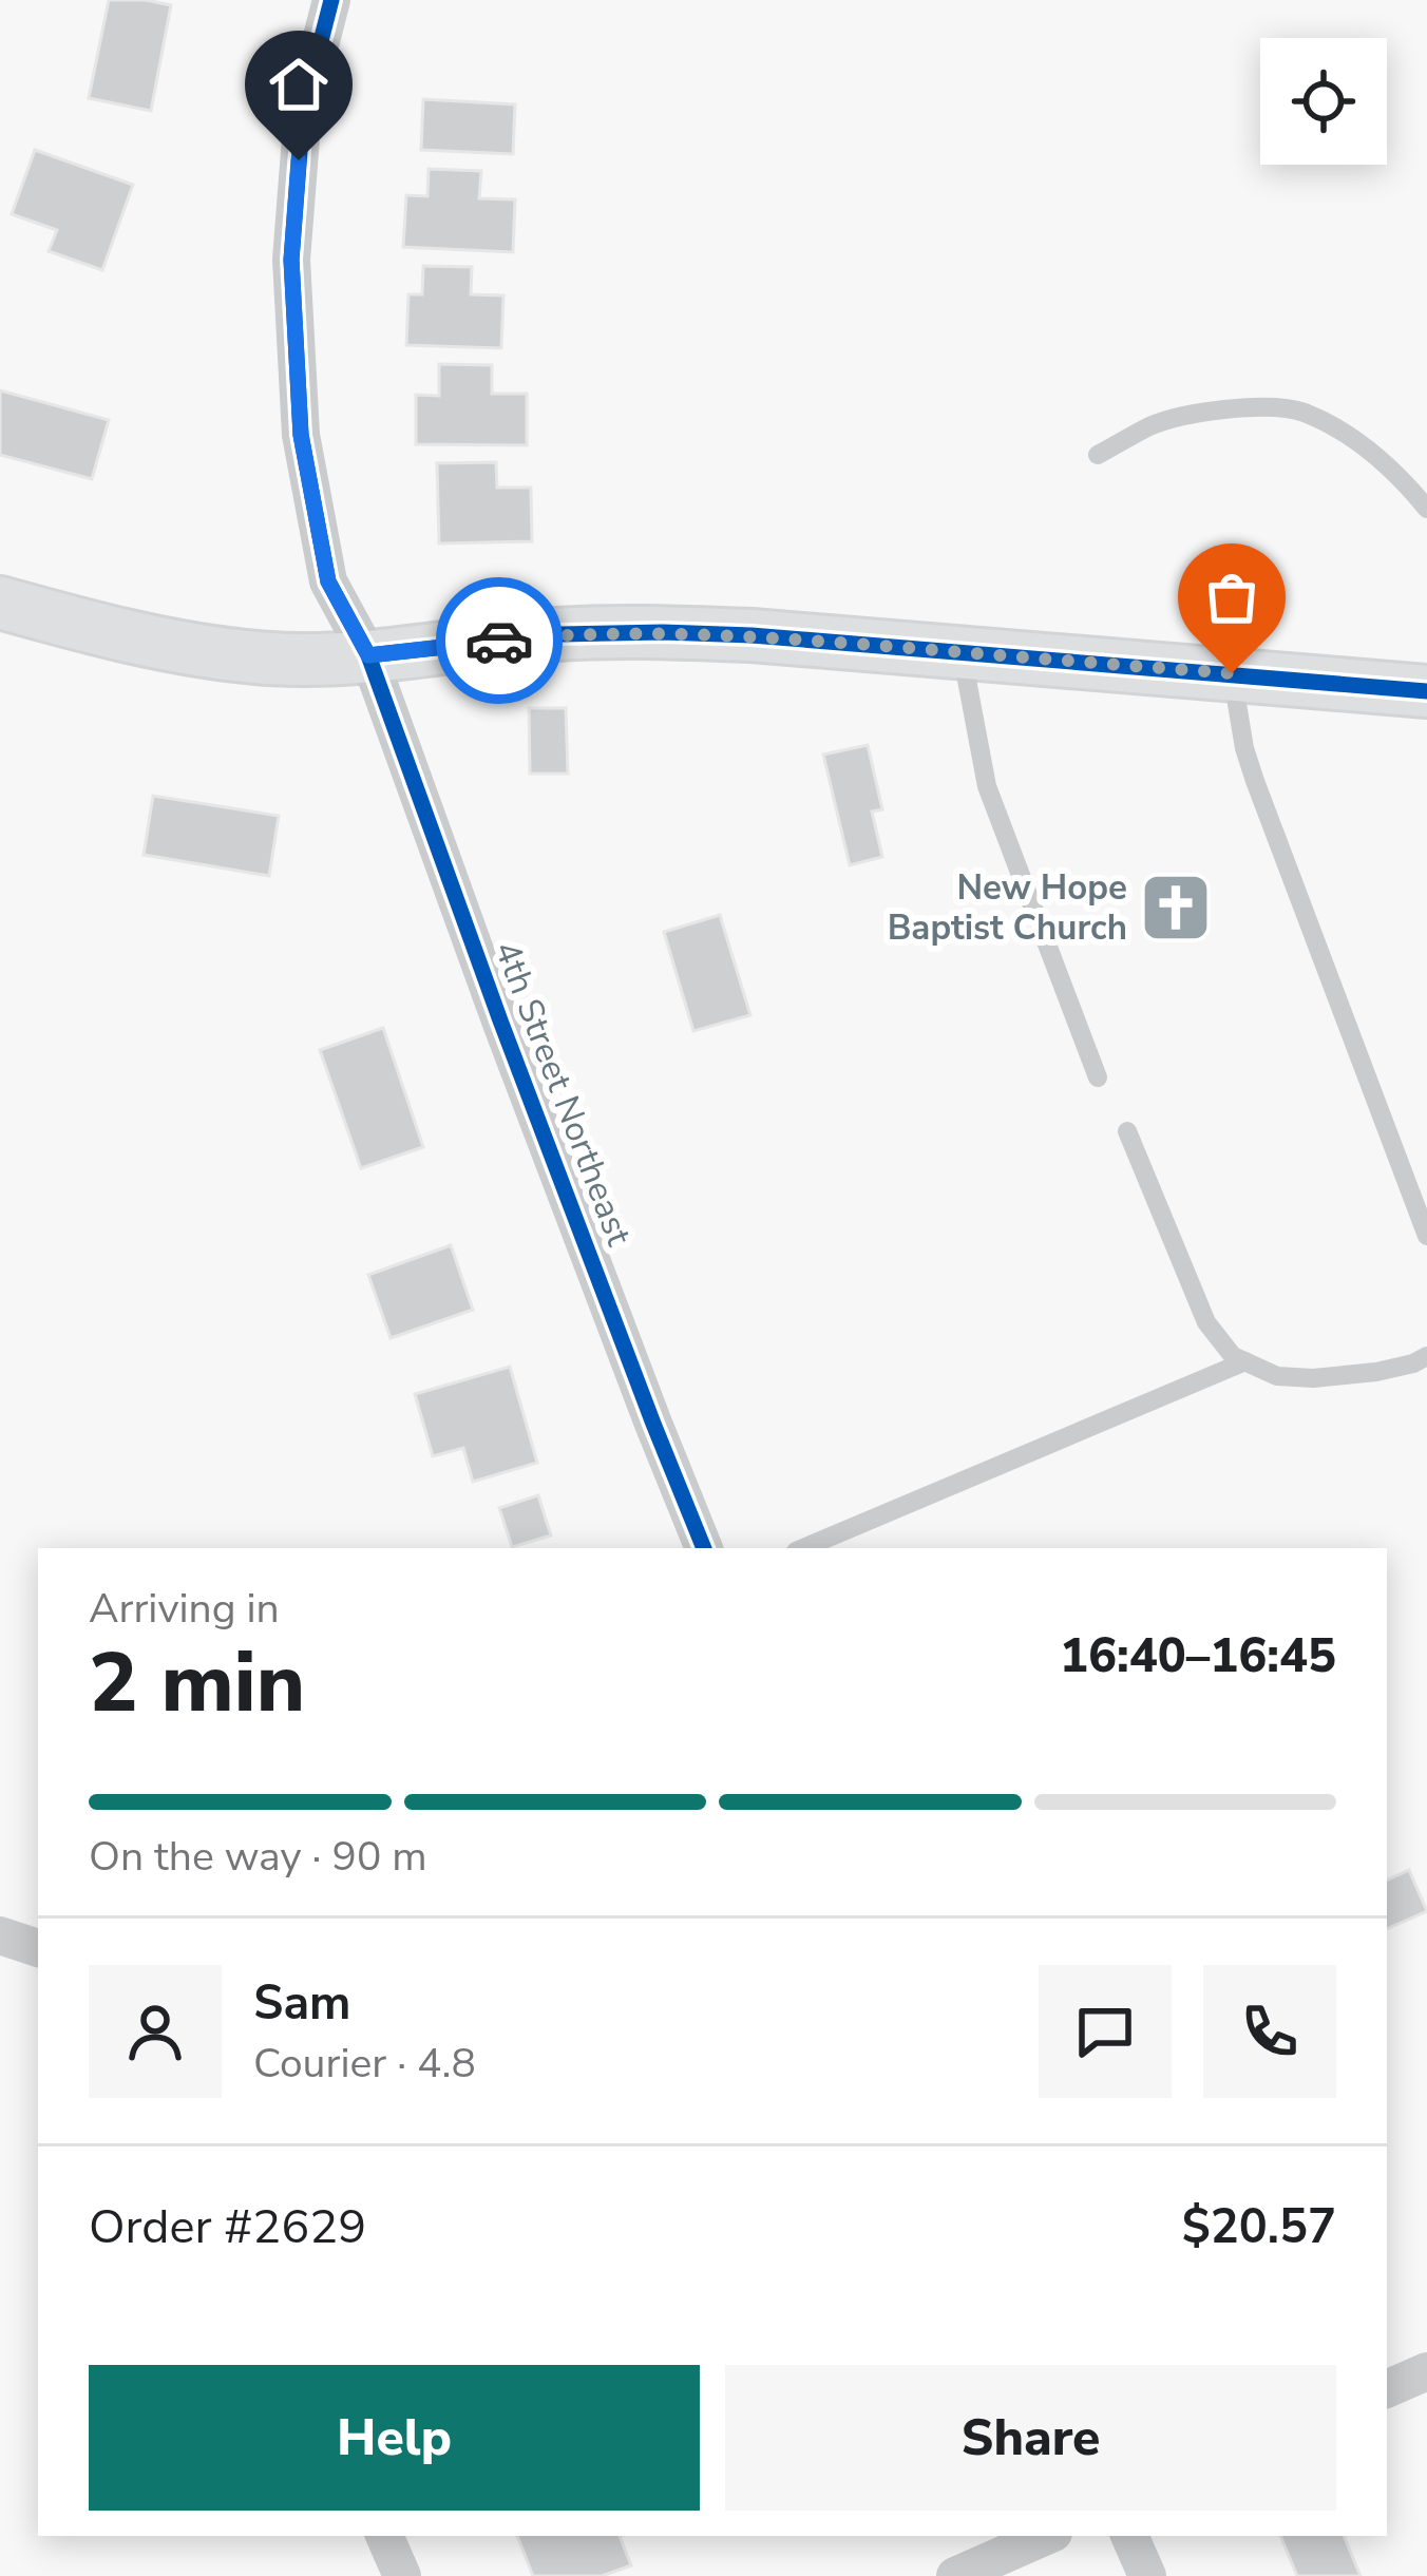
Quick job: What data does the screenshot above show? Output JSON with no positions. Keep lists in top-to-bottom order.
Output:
{
  "streets": {
    "street": ["4th Street Northeast"]
  },
  "places": {
    "church": ["New Hope Baptist Church"]
  },
  "page": {
    "heading": ["2 min", "Arriving in", "16:40–16:45"],
    "panel": [
      "Sam",
      "Courier · 4.8",
      "Order #2629",
      "$20.57"
    ],
    "bar": "On the way · 90 m",
    "buttons": ["Help", "Share"]
  }
}
